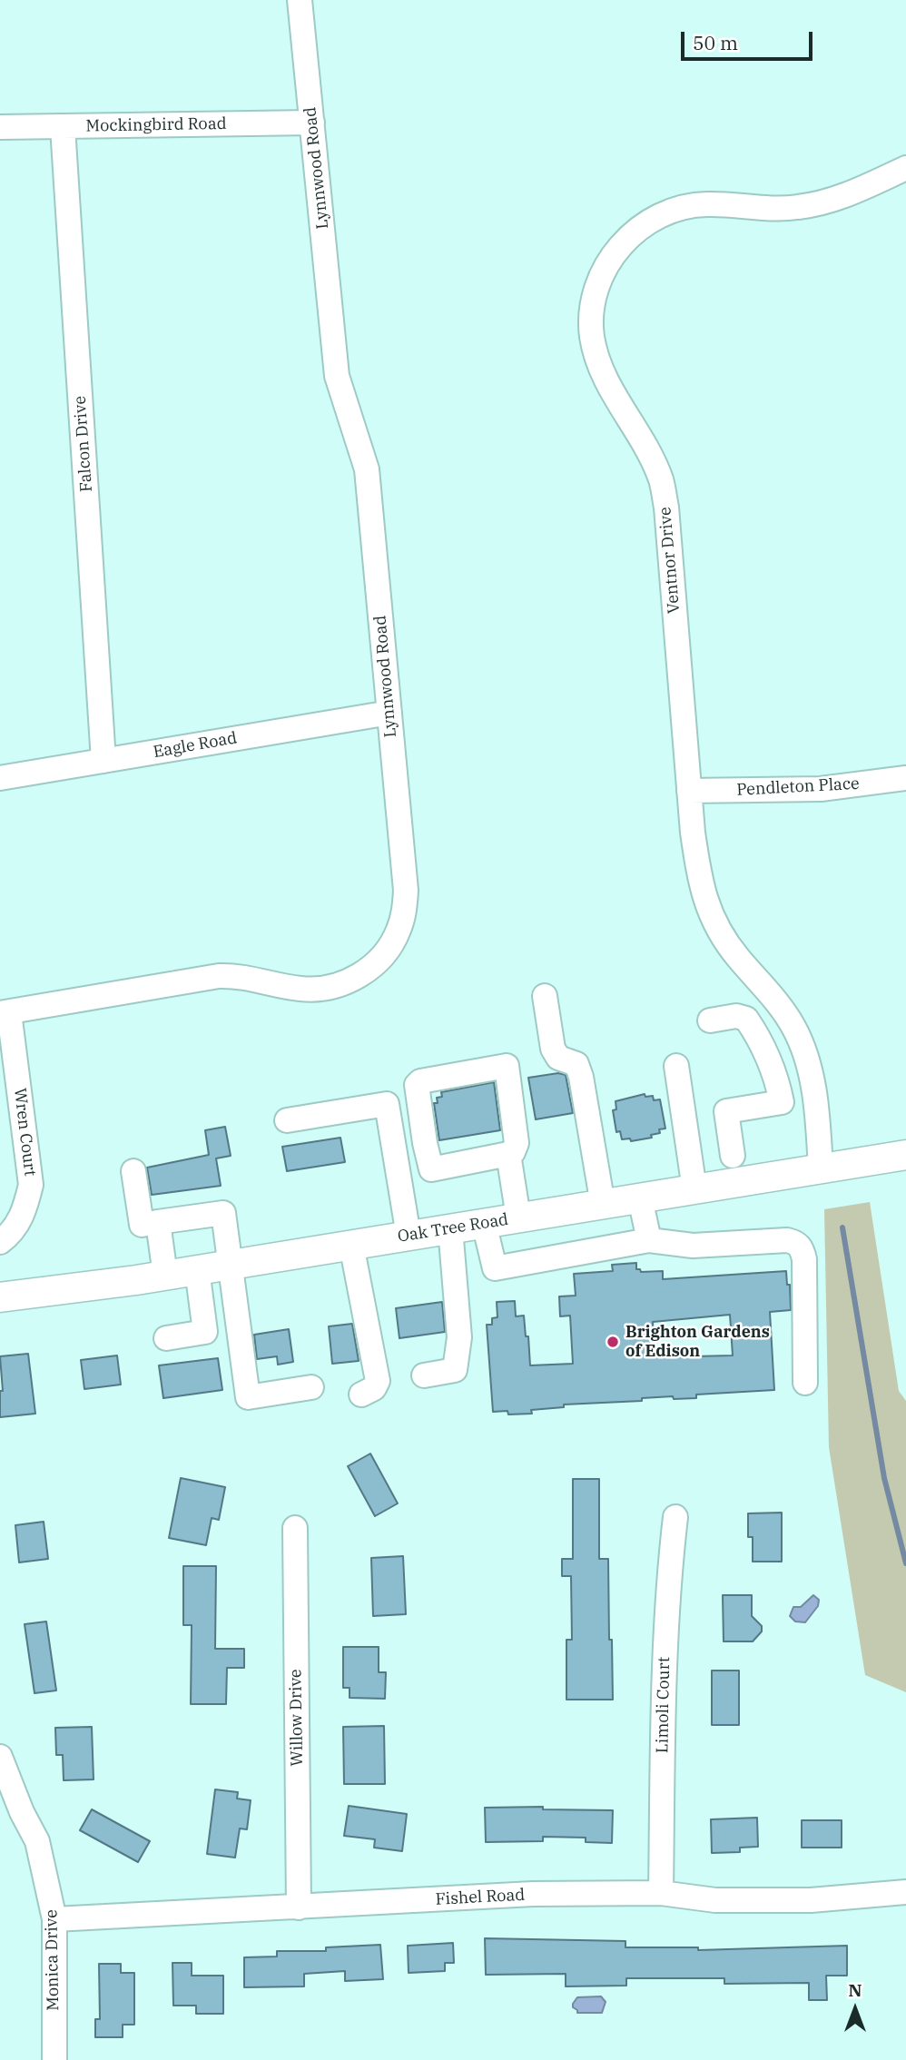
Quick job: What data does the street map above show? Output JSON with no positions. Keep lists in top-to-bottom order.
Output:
{
  "streets": {
    "main road": ["Oak Tree Road"],
    "street": [
      "Mockingbird Road",
      "Lynnwood Road",
      "Falcon Drive",
      "Ventnor Drive",
      "Eagle Road",
      "Pendleton Place",
      "Wren Court",
      "Limoli Court",
      "Willow Drive",
      "Fishel Road",
      "Monica Drive"
    ]
  },
  "crossings": [
    ["Mockingbird Road", "Lynnwood Road"],
    ["Mockingbird Road", "Falcon Drive"],
    ["Lynnwood Road", "Eagle Road"],
    ["Lynnwood Road", "Wren Court"],
    ["Falcon Drive", "Eagle Road"],
    ["Ventnor Drive", "Pendleton Place"],
    ["Ventnor Drive", "Oak Tree Road"],
    ["Limoli Court", "Fishel Road"],
    ["Willow Drive", "Fishel Road"],
    ["Fishel Road", "Monica Drive"]
  ],
  "places": ["Brighton Gardens of Edison"],
  "scale_bar": "50 m",
  "north": "top"
}
